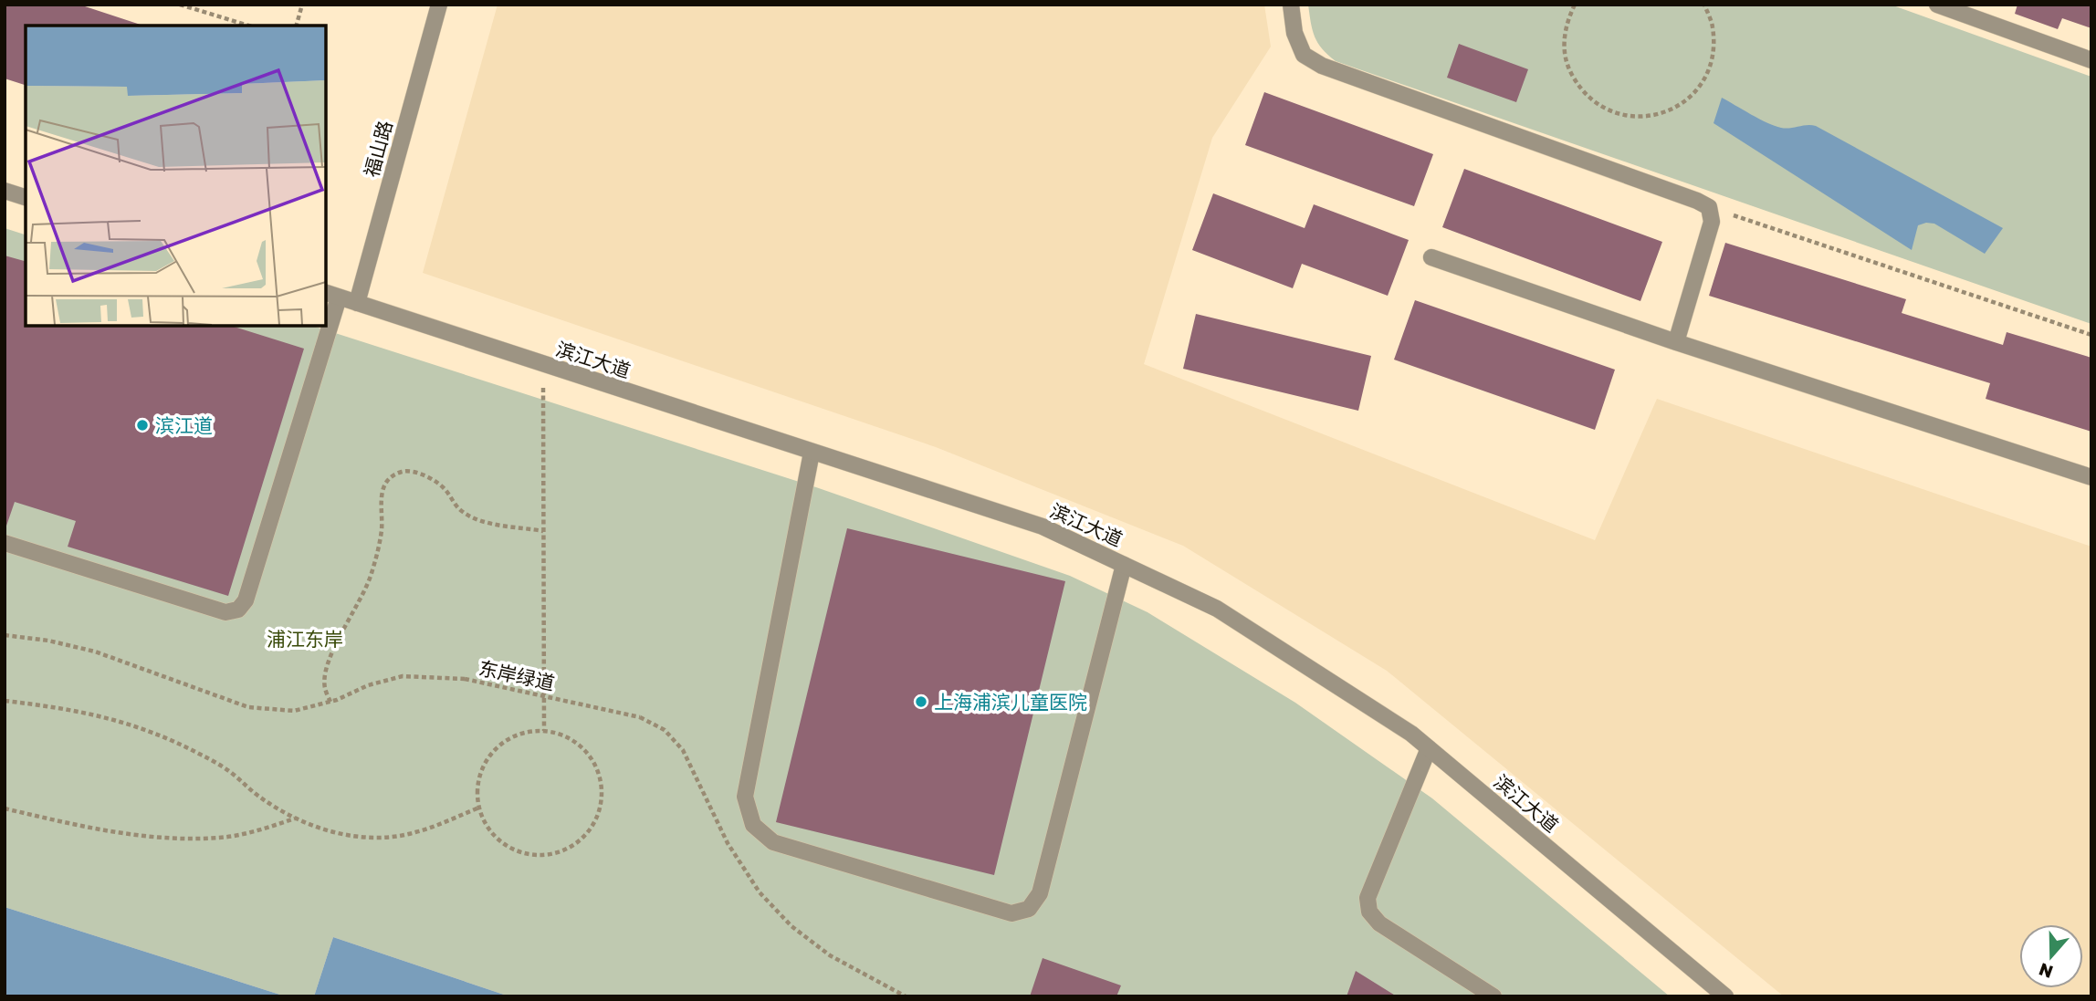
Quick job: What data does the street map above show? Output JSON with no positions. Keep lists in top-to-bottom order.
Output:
{
  "streets": {
    "street": ["福山路", "滨江大道"],
    "path": ["东岸绿道"]
  },
  "crossings": [
    ["福山路", "滨江大道"]
  ],
  "parks": ["浦江东岸"],
  "places": ["滨江道", "上海浦滨儿童医院"],
  "north": "bottom"
}
